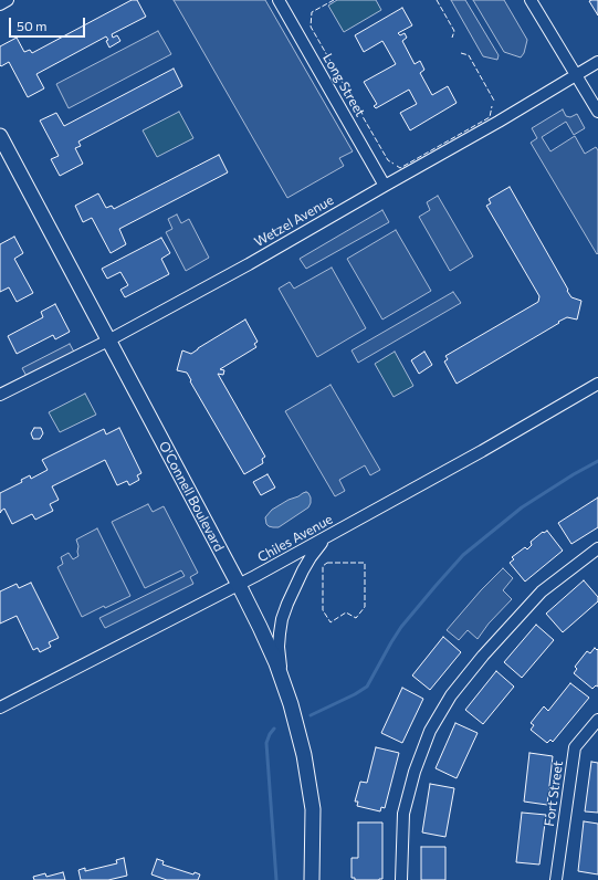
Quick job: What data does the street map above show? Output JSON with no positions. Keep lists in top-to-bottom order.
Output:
{
  "streets": {
    "main road": ["O'Connell Boulevard"],
    "street": [
      "Long Street",
      "Wetzel Avenue",
      "Chiles Avenue",
      "Fort Street"
    ]
  },
  "crossings": [
    ["Long Street", "Wetzel Avenue"],
    ["Wetzel Avenue", "O'Connell Boulevard"],
    ["O'Connell Boulevard", "Chiles Avenue"]
  ],
  "scale_bar": "50 m"
}
